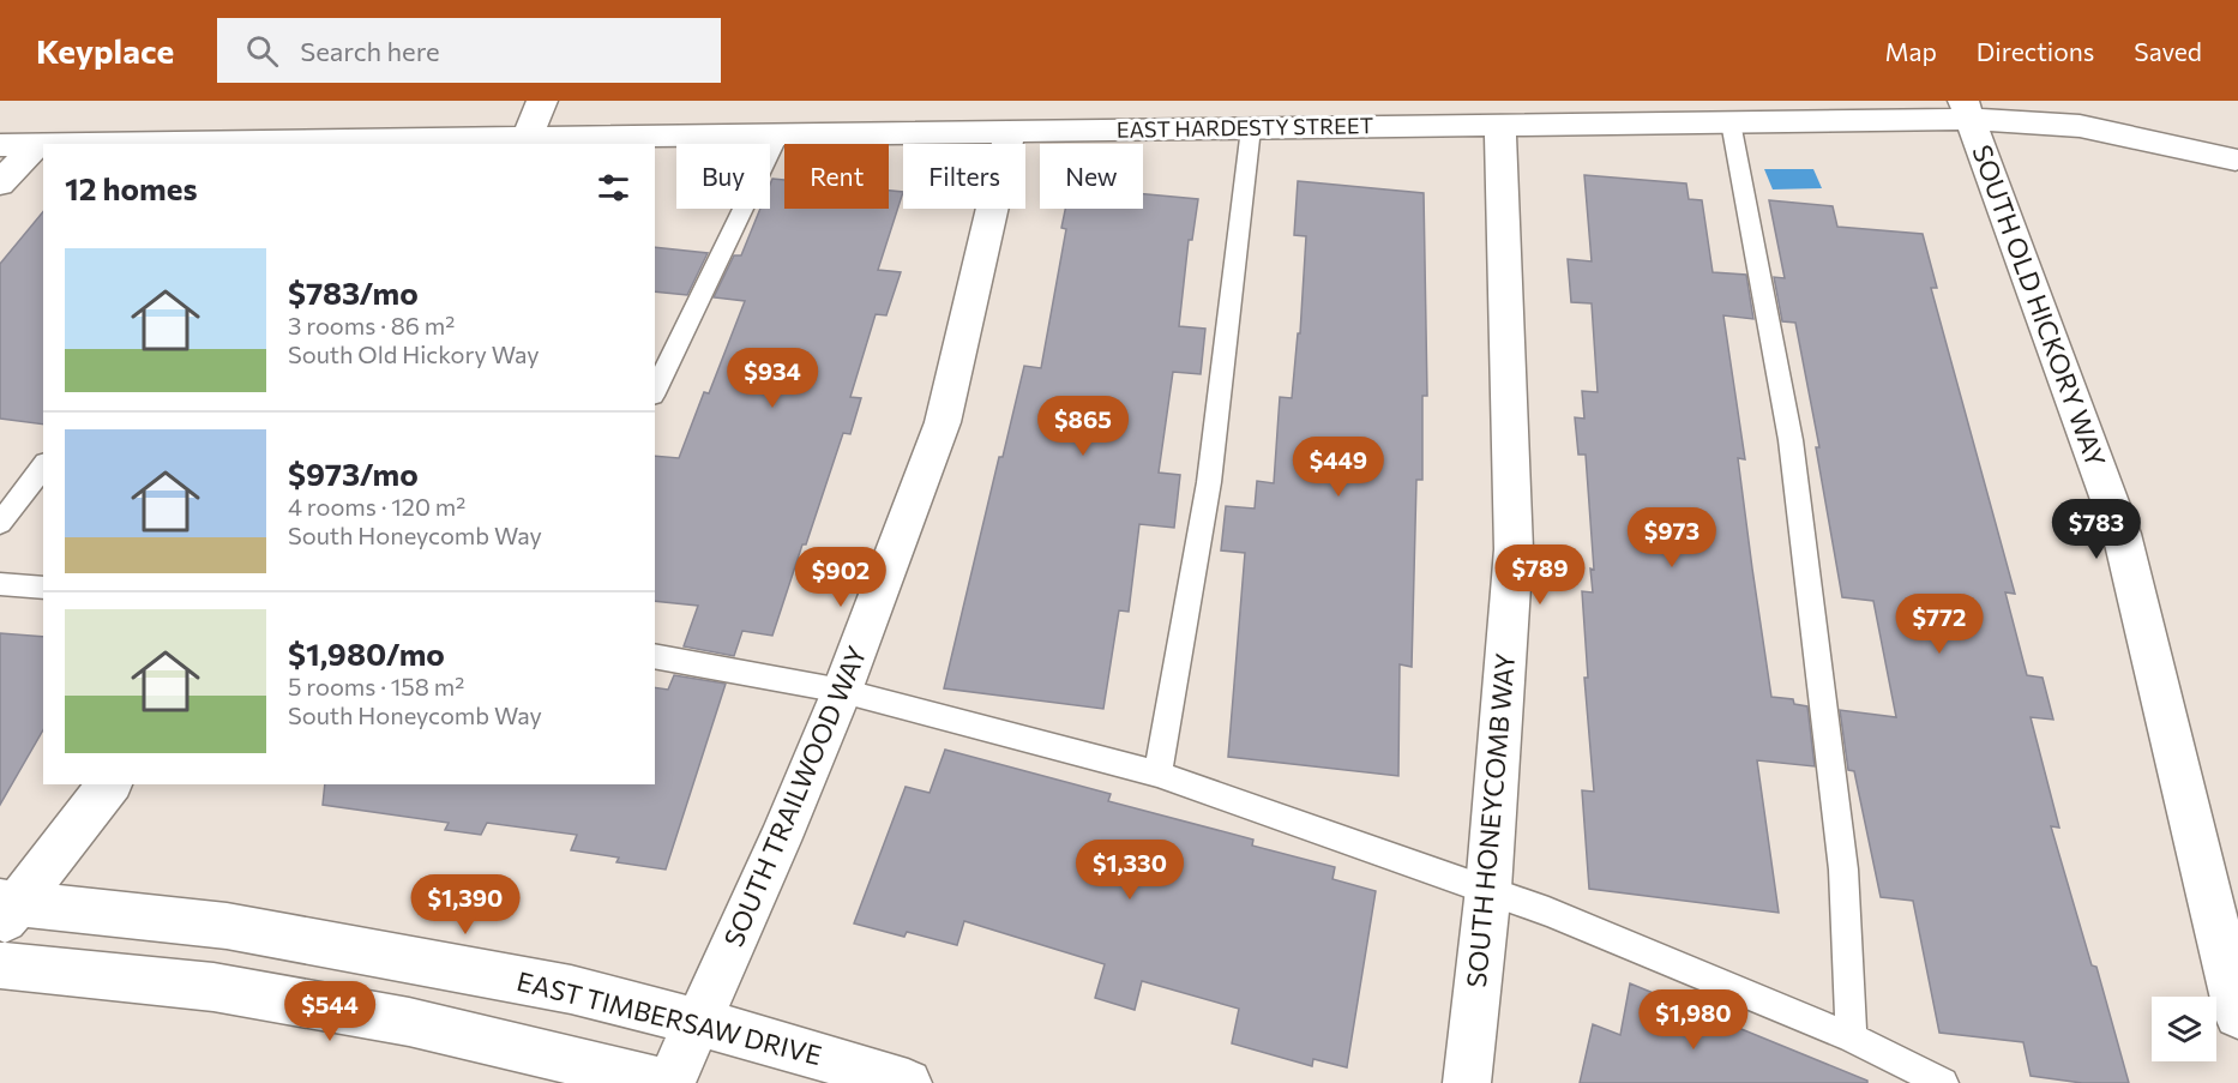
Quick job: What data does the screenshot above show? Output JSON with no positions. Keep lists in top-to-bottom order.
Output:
{
  "streets": {
    "street": [
      "EAST HARDESTY STREET",
      "SOUTH OLD HICKORY WAY",
      "SOUTH TRAILWOOD WAY",
      "SOUTH HONEYCOMB WAY",
      "EAST TIMBERSAW DRIVE"
    ]
  },
  "crossings": [
    ["EAST HARDESTY STREET", "SOUTH OLD HICKORY WAY"],
    ["EAST HARDESTY STREET", "SOUTH TRAILWOOD WAY"],
    ["EAST HARDESTY STREET", "SOUTH HONEYCOMB WAY"],
    ["SOUTH TRAILWOOD WAY", "EAST TIMBERSAW DRIVE"]
  ],
  "page": {
    "header": "Keyplace",
    "search": "Search here",
    "nav": ["Map", "Directions", "Saved"],
    "chip": [
      "Buy",
      "Rent",
      "Filters",
      "New"
    ],
    "heading": "12 homes",
    "list": [
      {
        "name": "$783/mo",
        "note": "3 rooms · 86 m² · South Old Hickory Way"
      },
      {
        "name": "$973/mo",
        "note": "4 rooms · 120 m² · South Honeycomb Way"
      },
      {
        "name": "$1,980/mo",
        "note": "5 rooms · 158 m² · South Honeycomb Way"
      }
    ],
    "price": [
      "$934",
      "$865",
      "$449",
      "$783",
      "$973",
      "$789",
      "$902",
      "$772",
      "$1,330",
      "$1,390",
      "$544",
      "$1,980"
    ]
  }
}
